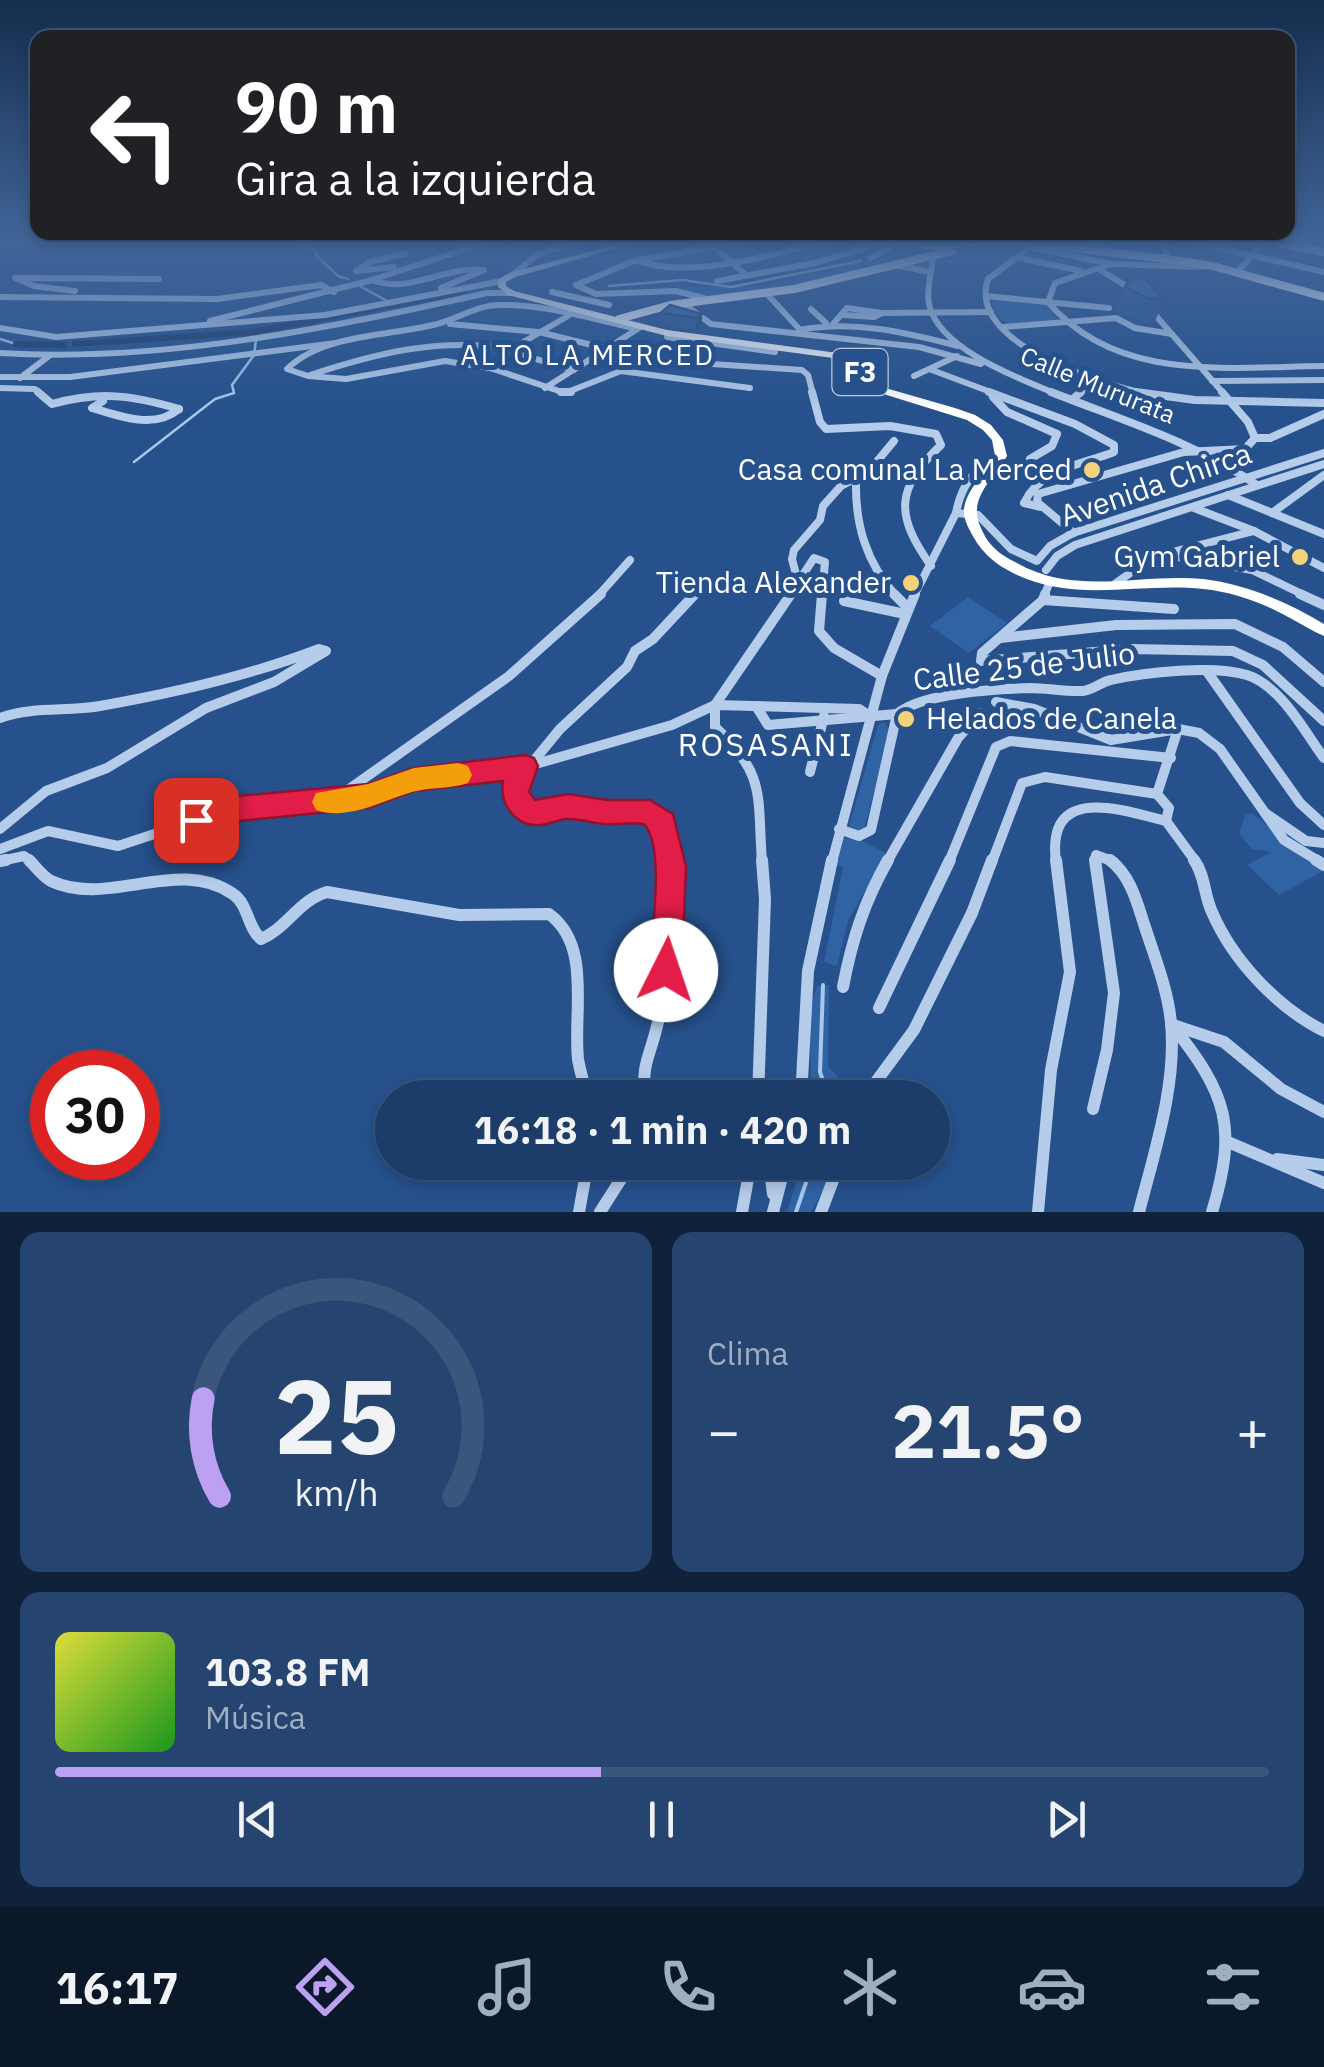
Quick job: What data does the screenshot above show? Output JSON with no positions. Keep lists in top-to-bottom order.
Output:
{
  "streets": {
    "highway": ["F3"],
    "street": ["Calle Mururata", "Avenida Chirca", "Calle 25 de Julio"]
  },
  "crossings": [
    ["F3", "Avenida Chirca"],
    ["Calle Mururata", "Avenida Chirca"]
  ],
  "districts": ["ALTO LA MERCED", "ROSASANI"],
  "places": [
    "Casa comunal La Merced",
    "Gym Gabriel",
    "Tienda Alexander",
    "Helados de Canela"
  ],
  "page": {
    "turn": ["90 m", "Gira a la izquierda"],
    "limit": "30",
    "trip": "16:18 · 1 min · 420 m",
    "tile": "Clima",
    "heat": ["−", "21.5°", "+"],
    "song": ["103.8 FM", "Música"],
    "tabs": "16:17",
    "gauge": ["25", "km/h"]
  }
}
